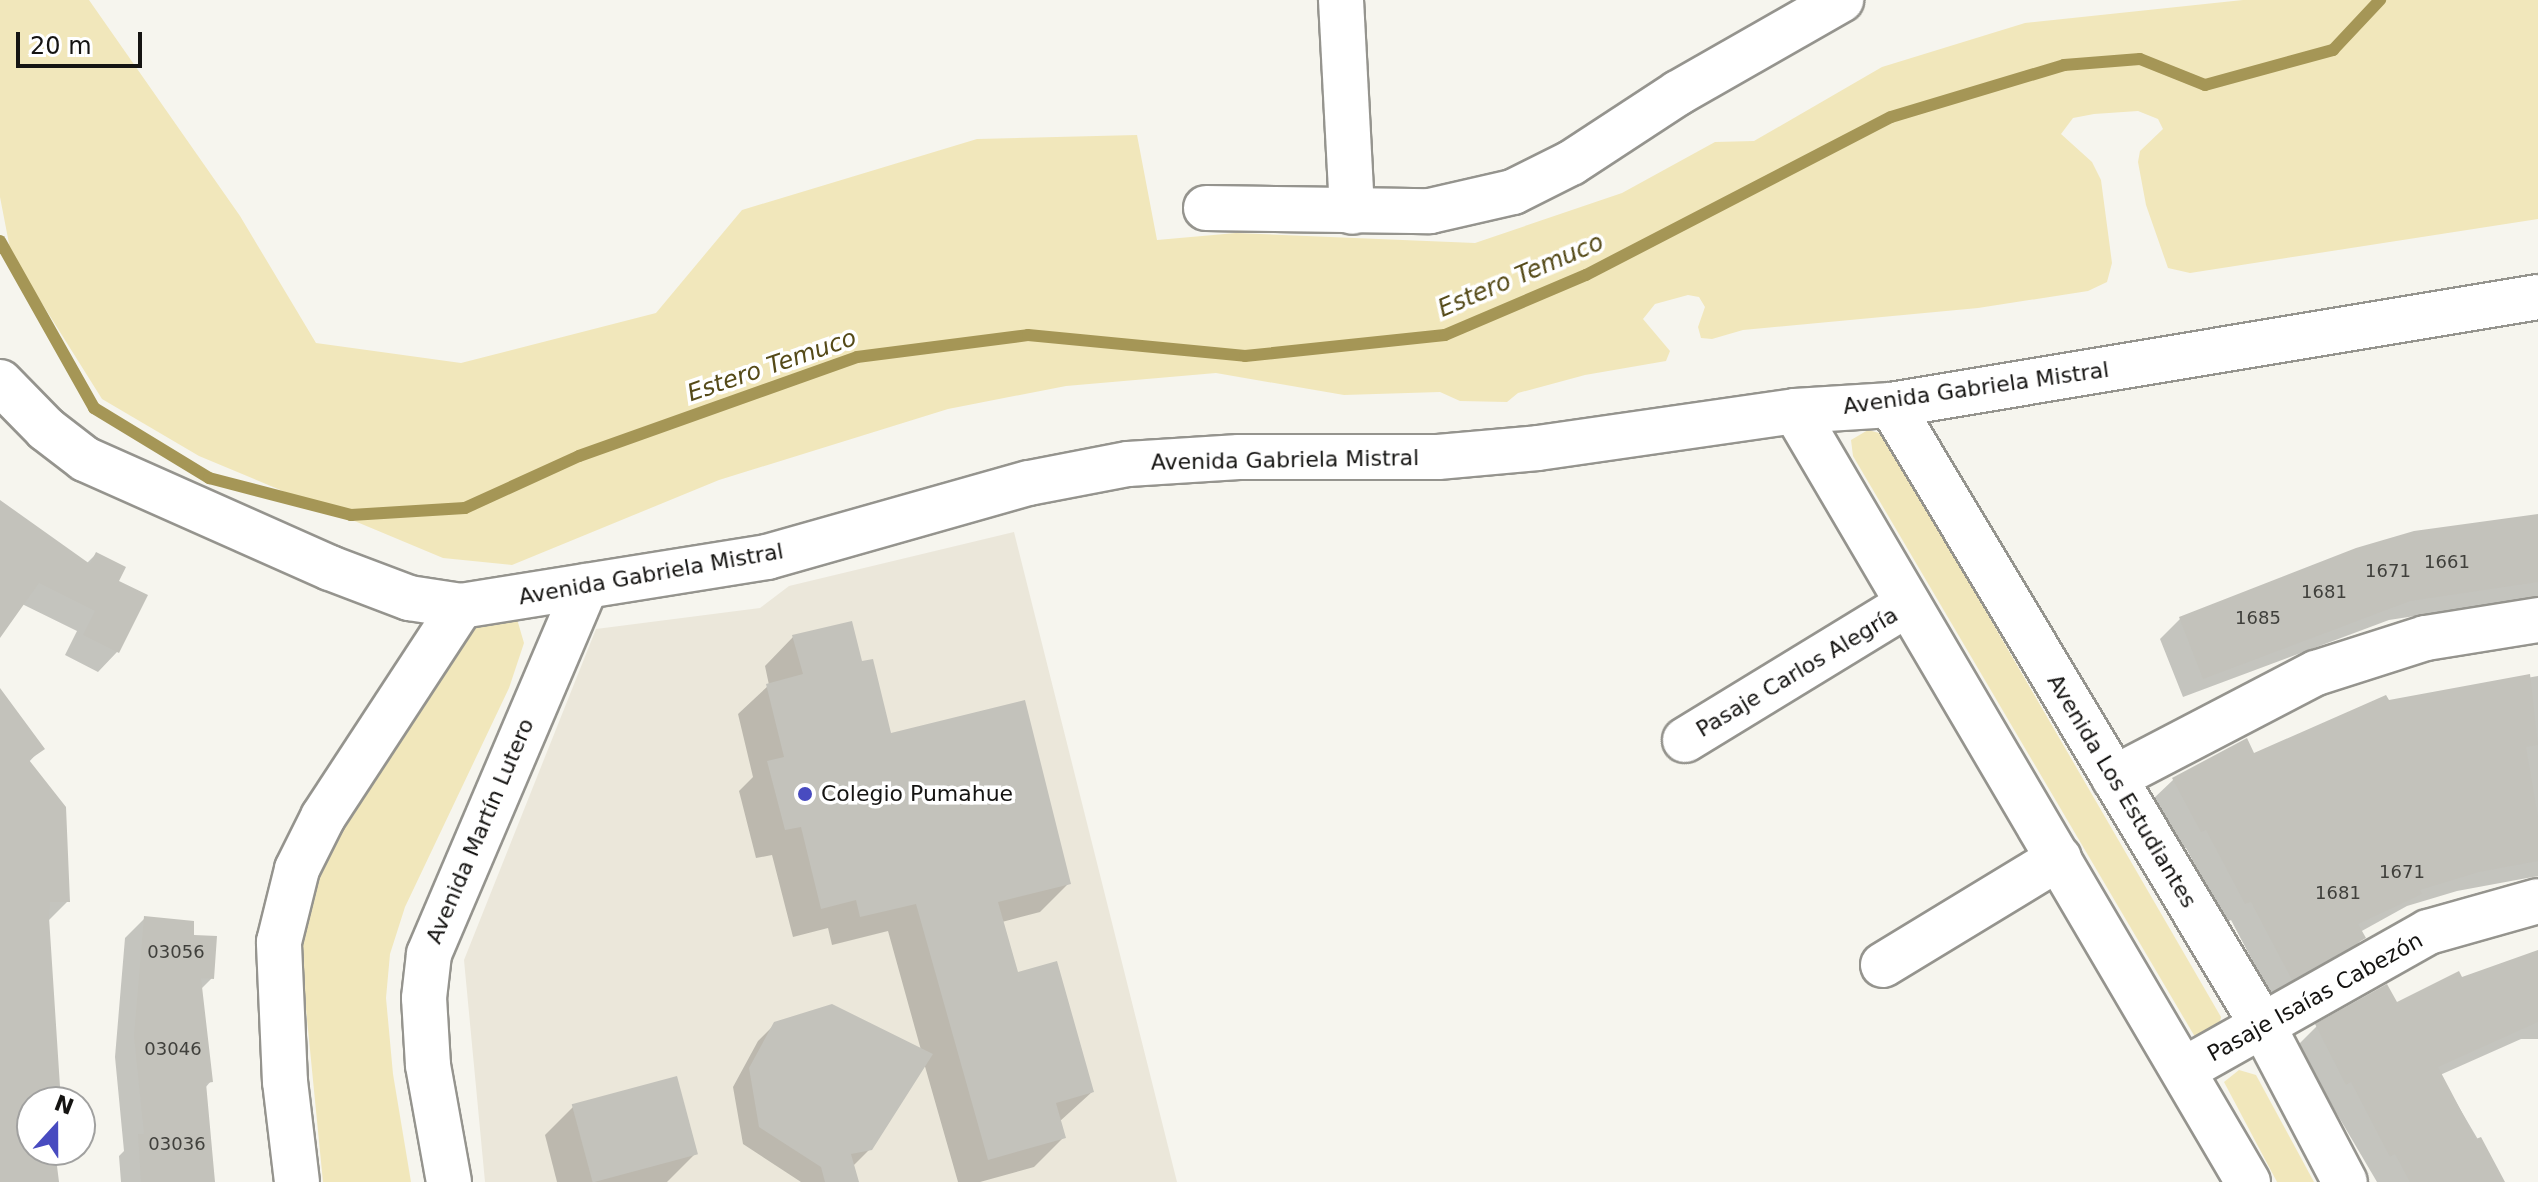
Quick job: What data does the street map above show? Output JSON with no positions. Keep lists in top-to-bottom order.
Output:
{
  "streets": {
    "street": [
      "Avenida Gabriela Mistral",
      "Pasaje Carlos Alegría",
      "Avenida Los Estudiantes",
      "Avenida Martín Lutero",
      "Pasaje Isaías Cabezón"
    ]
  },
  "crossings": [
    ["Avenida Gabriela Mistral", "Avenida Los Estudiantes"],
    ["Avenida Gabriela Mistral", "Avenida Martín Lutero"],
    ["Avenida Los Estudiantes", "Pasaje Isaías Cabezón"]
  ],
  "water": ["Estero Temuco"],
  "places": ["Colegio Pumahue"],
  "house_numbers": [
    "1661",
    "1671",
    "1681",
    "1685",
    "1671",
    "1681",
    "03056",
    "03046",
    "03036"
  ],
  "scale_bar": "20 m",
  "north": "top"
}
